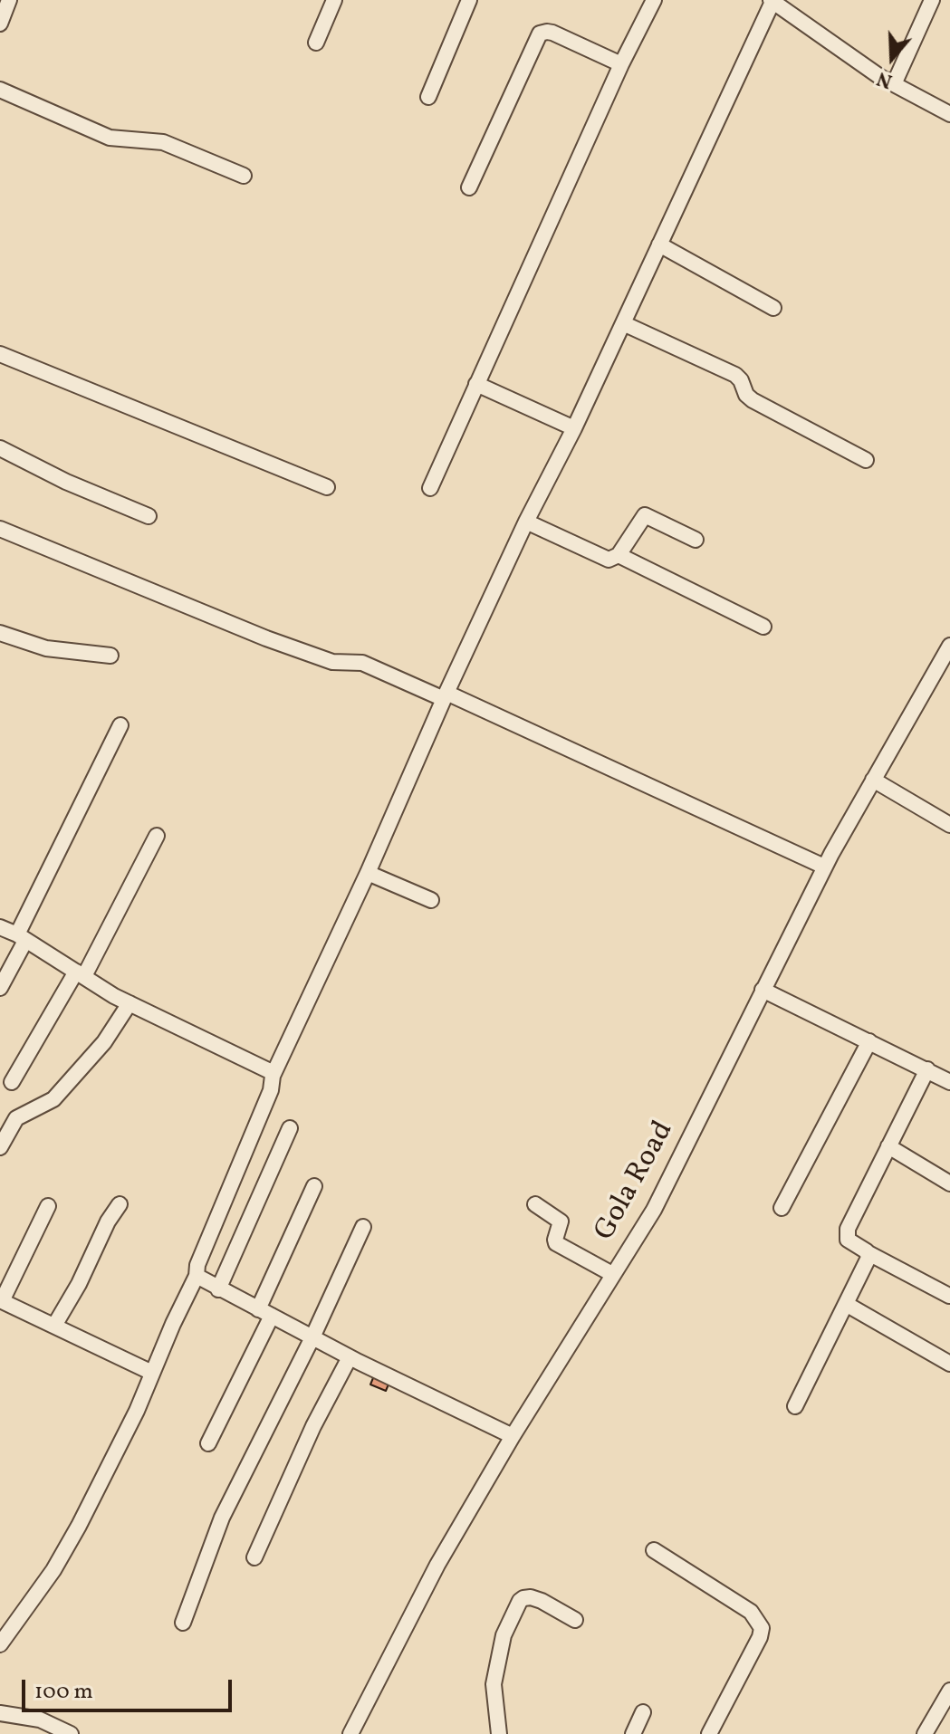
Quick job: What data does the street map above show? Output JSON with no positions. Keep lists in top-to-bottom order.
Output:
{
  "streets": {
    "street": ["Gola Road"]
  },
  "scale_bar": "100 m",
  "north": "bottom"
}
